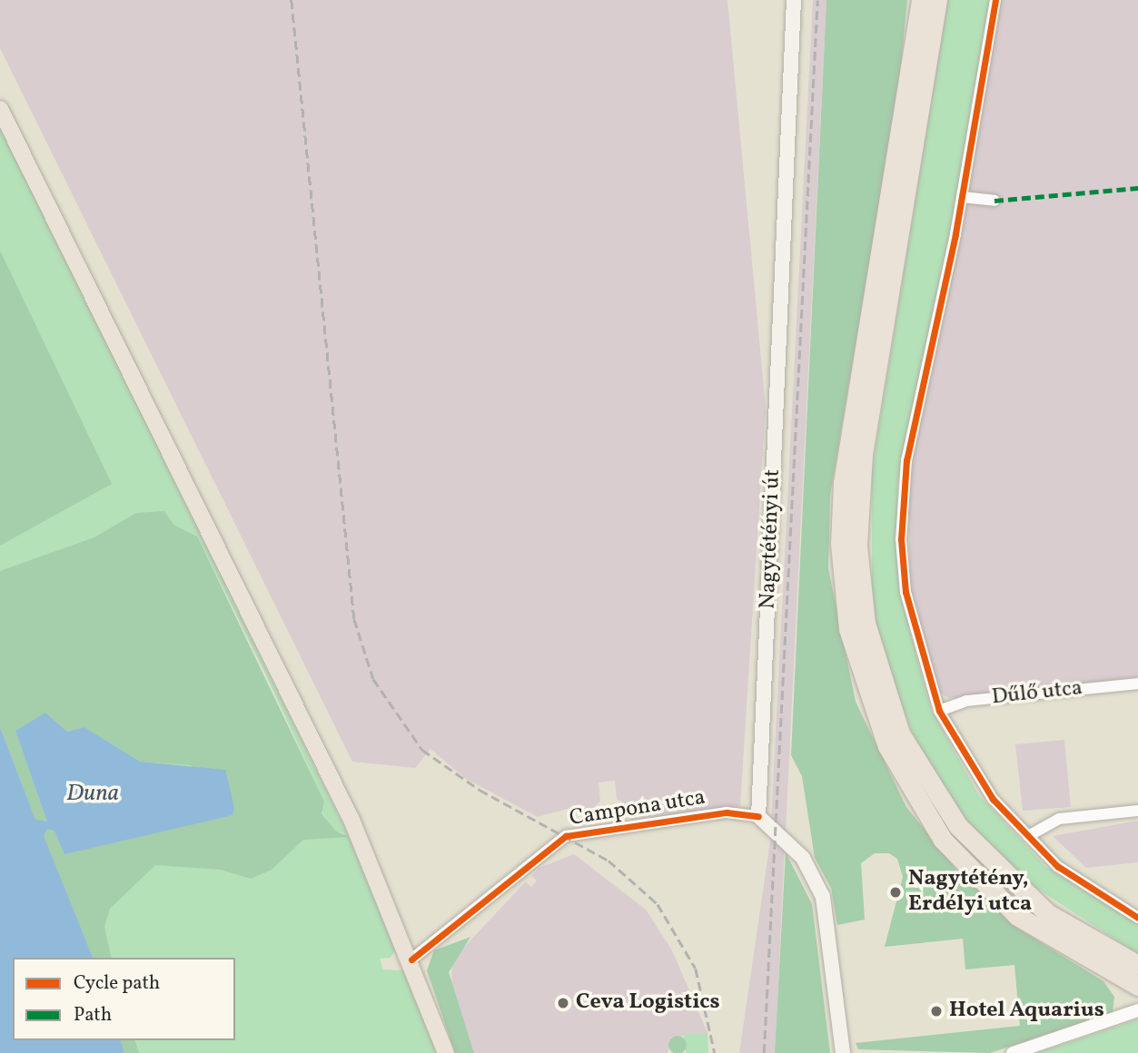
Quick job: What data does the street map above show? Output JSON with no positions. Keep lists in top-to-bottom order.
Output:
{
  "streets": {
    "main road": ["Nagytétényi út"],
    "street": ["Dűlő utca", "Campona utca"]
  },
  "crossings": [
    ["Nagytétényi út", "Campona utca"]
  ],
  "water": ["Duna"],
  "places": ["Nagytétény, Erdélyi utca", "Ceva Logistics", "Hotel Aquarius"],
  "legend": ["Cycle path", "Path"]
}
